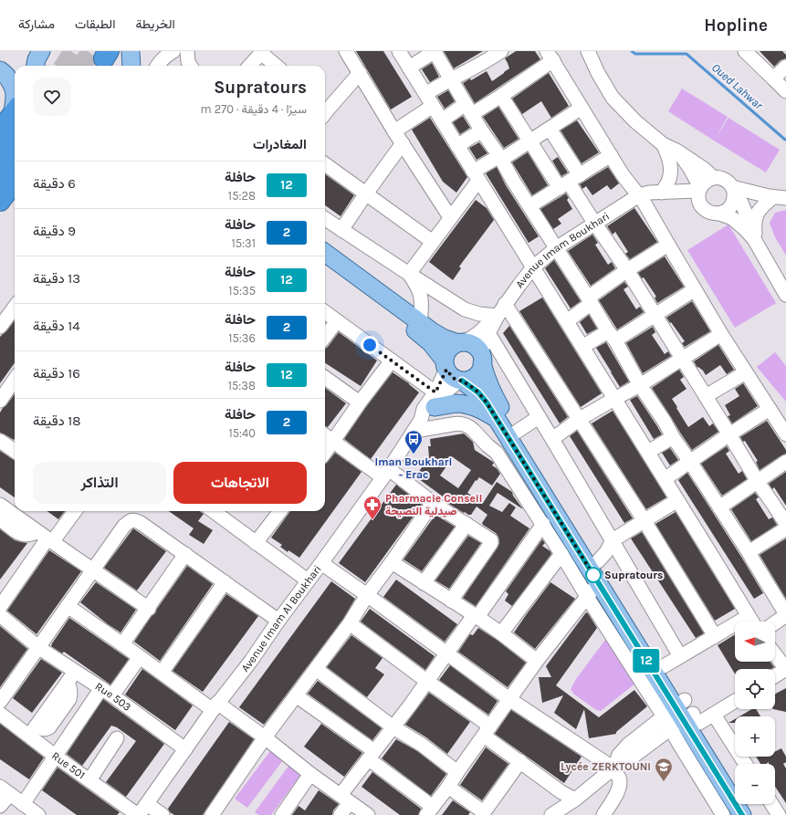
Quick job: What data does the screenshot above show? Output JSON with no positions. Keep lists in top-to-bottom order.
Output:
{
  "streets": {
    "street": [
      "Avenue Imam Boukhari",
      "Avenue Imam Al Boukhari",
      "Rue 503",
      "Rue 501"
    ]
  },
  "crossings": [
    ["Avenue Imam Boukhari", "Avenue Imam Al Boukhari"],
    ["Avenue Imam Al Boukhari", "Rue 503"],
    ["Avenue Imam Al Boukhari", "Rue 501"]
  ],
  "water": ["Oued Lahwar"],
  "places": {
    "bus stop": ["Iman Boukhari - Erac"],
    "pharmacy": ["Pharmacie Conseil صيدلية النصيحة"],
    "other": ["Supratours"],
    "school or university": ["Lycée ZERKTOUNI"]
  },
  "lines": ["bus line 12"],
  "north": "left",
  "page": {
    "header": "Hopline",
    "nav": ["الخريطة", "الطبقات", "مشاركة"],
    "on_map": "12",
    "heading": [
      ["Supratours", "سيرًا · 4 دقيقة · 270 m"],
      "المغادرات"
    ],
    "list": [
      {
        "mark": "12",
        "name": "حافلة",
        "note": "15:28",
        "value": "6 دقيقة"
      },
      {
        "mark": "2",
        "name": "حافلة",
        "note": "15:31",
        "value": "9 دقيقة"
      },
      {
        "mark": "12",
        "name": "حافلة",
        "note": "15:35",
        "value": "13 دقيقة"
      },
      {
        "mark": "2",
        "name": "حافلة",
        "note": "15:36",
        "value": "14 دقيقة"
      },
      {
        "mark": "12",
        "name": "حافلة",
        "note": "15:38",
        "value": "16 دقيقة"
      },
      {
        "mark": "2",
        "name": "حافلة",
        "note": "15:40",
        "value": "18 دقيقة"
      }
    ],
    "buttons": ["الاتجاهات", "التذاكر"],
    "map_buttons": ["+", "−"]
  }
}
